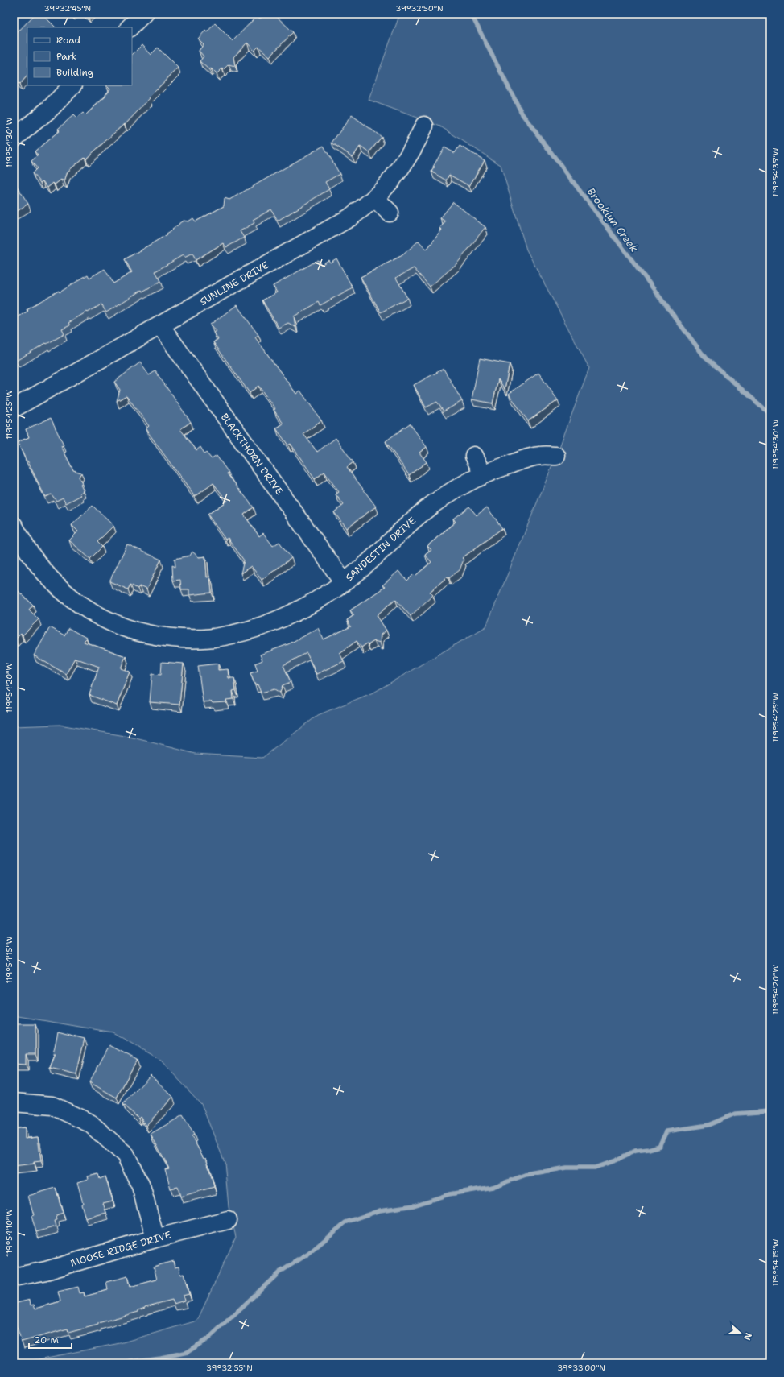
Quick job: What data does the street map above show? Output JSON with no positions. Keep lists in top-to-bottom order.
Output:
{
  "streets": {
    "street": [
      "SUNLINE DRIVE",
      "BLACKTHORN DRIVE",
      "SANDESTIN DRIVE",
      "MOOSE RIDGE DRIVE"
    ]
  },
  "crossings": [
    ["SUNLINE DRIVE", "BLACKTHORN DRIVE"],
    ["BLACKTHORN DRIVE", "SANDESTIN DRIVE"]
  ],
  "water": ["Brooklyn Creek"],
  "legend": ["Road", "Park", "Building"],
  "scale_bar": "20 m",
  "north": "right",
  "coordinates": [
    "39°32'45\"N",
    "39°32'50\"N",
    "119°54'30\"W",
    "119°54'35\"W",
    "119°54'25\"W",
    "119°54'20\"W",
    "119°54'15\"W",
    "119°54'10\"W",
    "39°32'55\"N",
    "39°33'00\"N"
  ]
}
